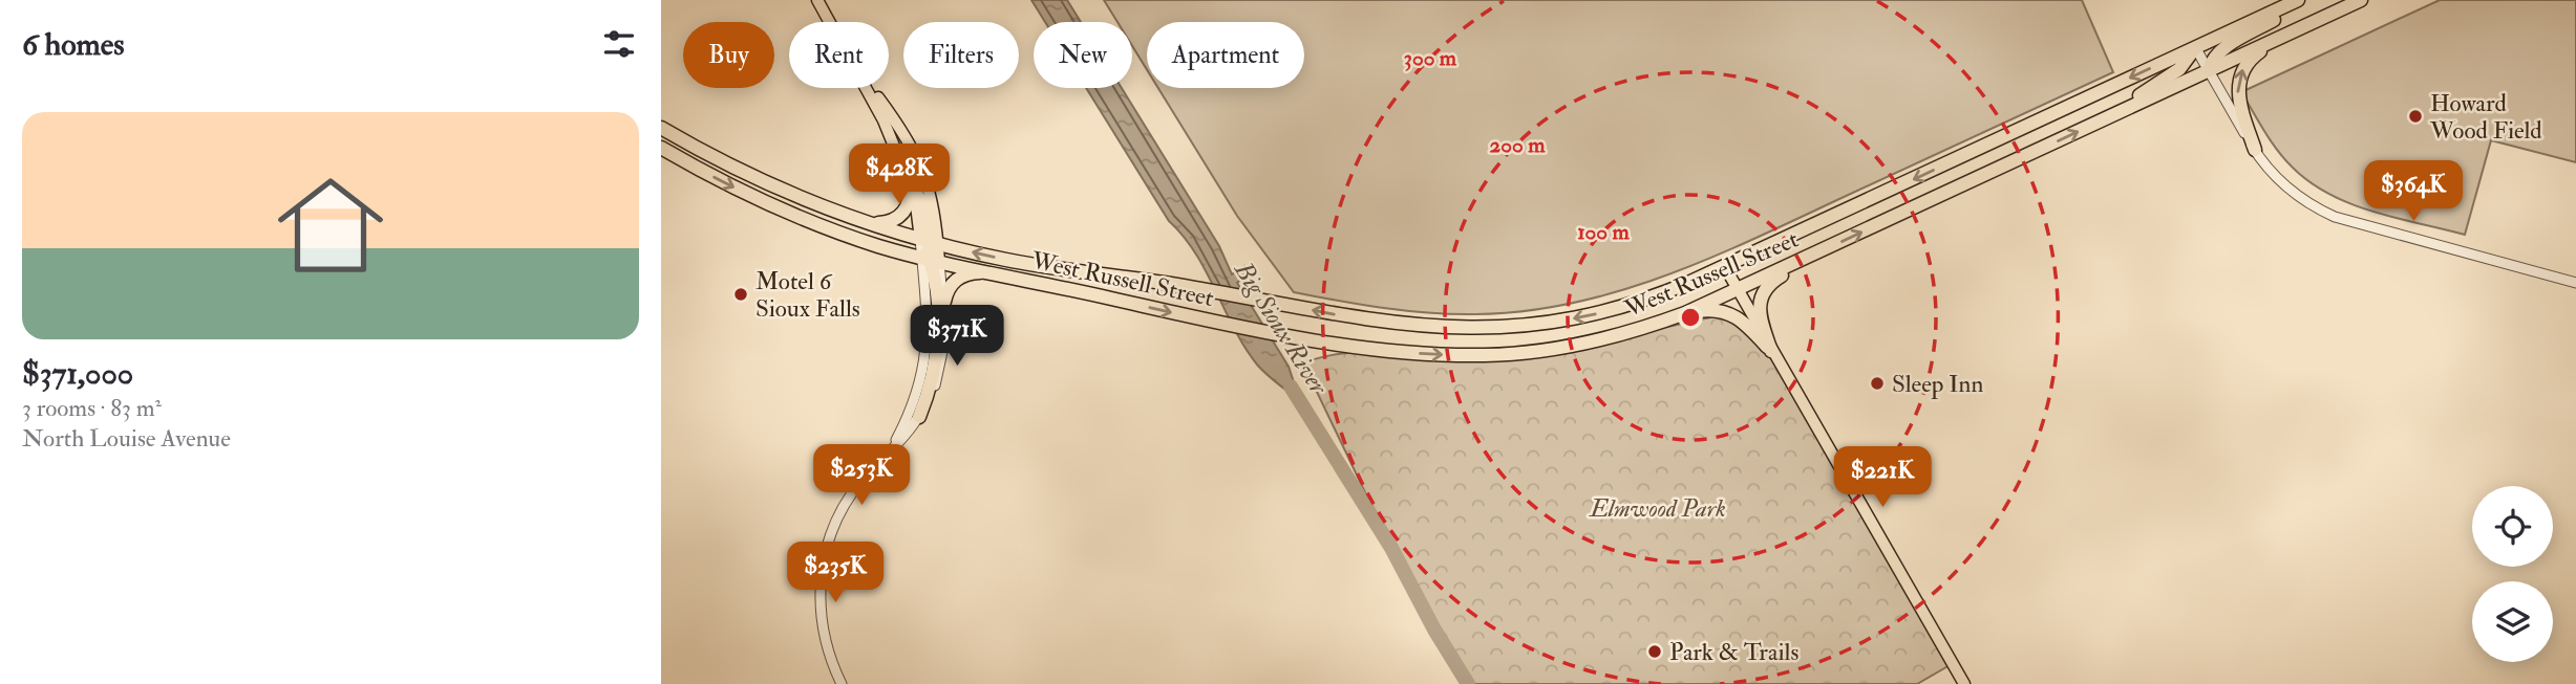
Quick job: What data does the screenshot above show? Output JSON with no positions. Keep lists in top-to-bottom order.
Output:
{
  "streets": {
    "highway": ["West Russell Street"]
  },
  "water": ["Big Sioux River"],
  "parks": ["Elmwood Park"],
  "places": [
    "Howard Wood Field",
    "Motel 6 Sioux Falls",
    "Sleep Inn",
    "Park & Trails"
  ],
  "page": {
    "heading": "6 homes",
    "chip": [
      "Buy",
      "Rent",
      "Filters",
      "New",
      "Apartment"
    ],
    "list": [
      {
        "name": "$371,000",
        "note": "3 rooms · 83 m² · North Louise Avenue"
      }
    ],
    "price": [
      "$428K",
      "$364K",
      "$371K",
      "$253K",
      "$221K",
      "$235K"
    ]
  },
  "rings": ["300 m", "200 m", "100 m"]
}
